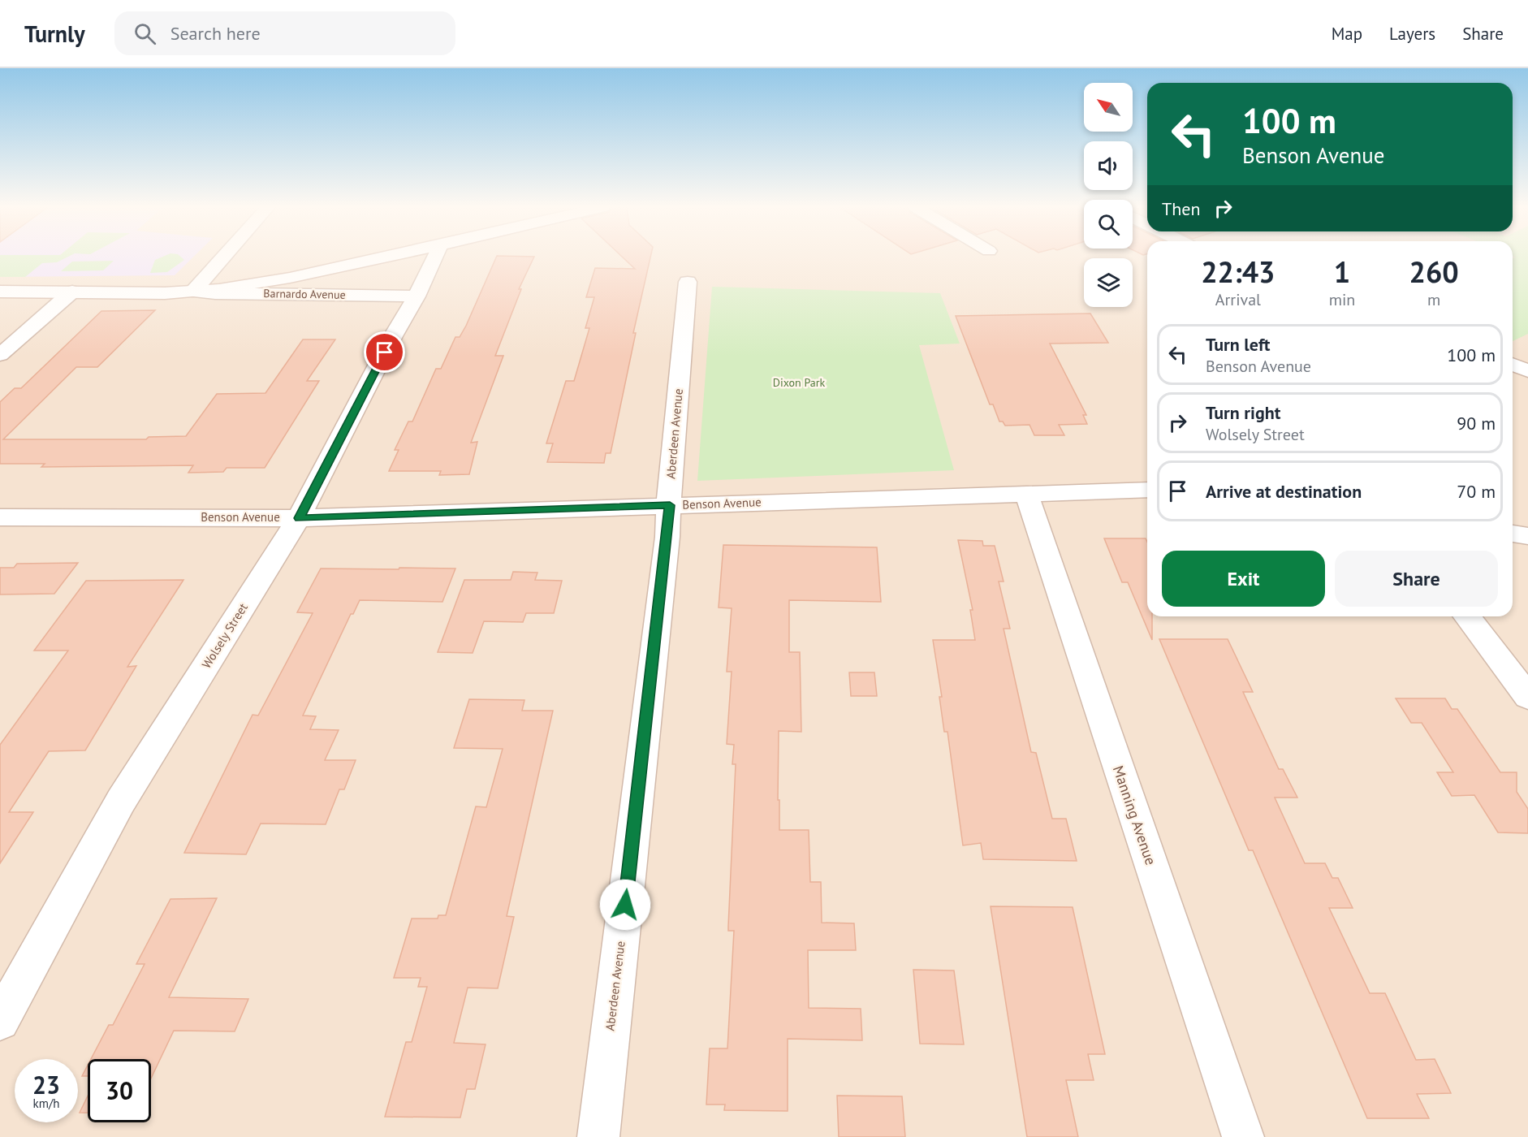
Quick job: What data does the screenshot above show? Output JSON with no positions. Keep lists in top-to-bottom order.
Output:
{
  "streets": {
    "street": [
      "Barnardo Avenue",
      "Aberdeen Avenue",
      "Benson Avenue",
      "Wolsely Street",
      "Manning Avenue"
    ]
  },
  "crossings": [
    ["Barnardo Avenue", "Wolsely Street"],
    ["Aberdeen Avenue", "Benson Avenue"],
    ["Benson Avenue", "Wolsely Street"],
    ["Benson Avenue", "Manning Avenue"]
  ],
  "parks": ["Dixon Park"],
  "north": "top left",
  "page": {
    "header": "Turnly",
    "search": "Search here",
    "nav": ["Map", "Layers", "Share"],
    "turn": ["100 m", "Benson Avenue"],
    "then": "Then",
    "eta": [
      "22:43",
      "Arrival",
      "1",
      "min",
      "260",
      "m"
    ],
    "list": [
      {
        "name": "Turn left",
        "note": "Benson Avenue",
        "value": "100 m"
      },
      {
        "name": "Turn right",
        "note": "Wolsely Street",
        "value": "90 m"
      },
      {
        "name": "Arrive at destination",
        "value": "70 m"
      }
    ],
    "buttons": ["Exit", "Share"],
    "speed": "23 km/h",
    "limit": "30"
  }
}
